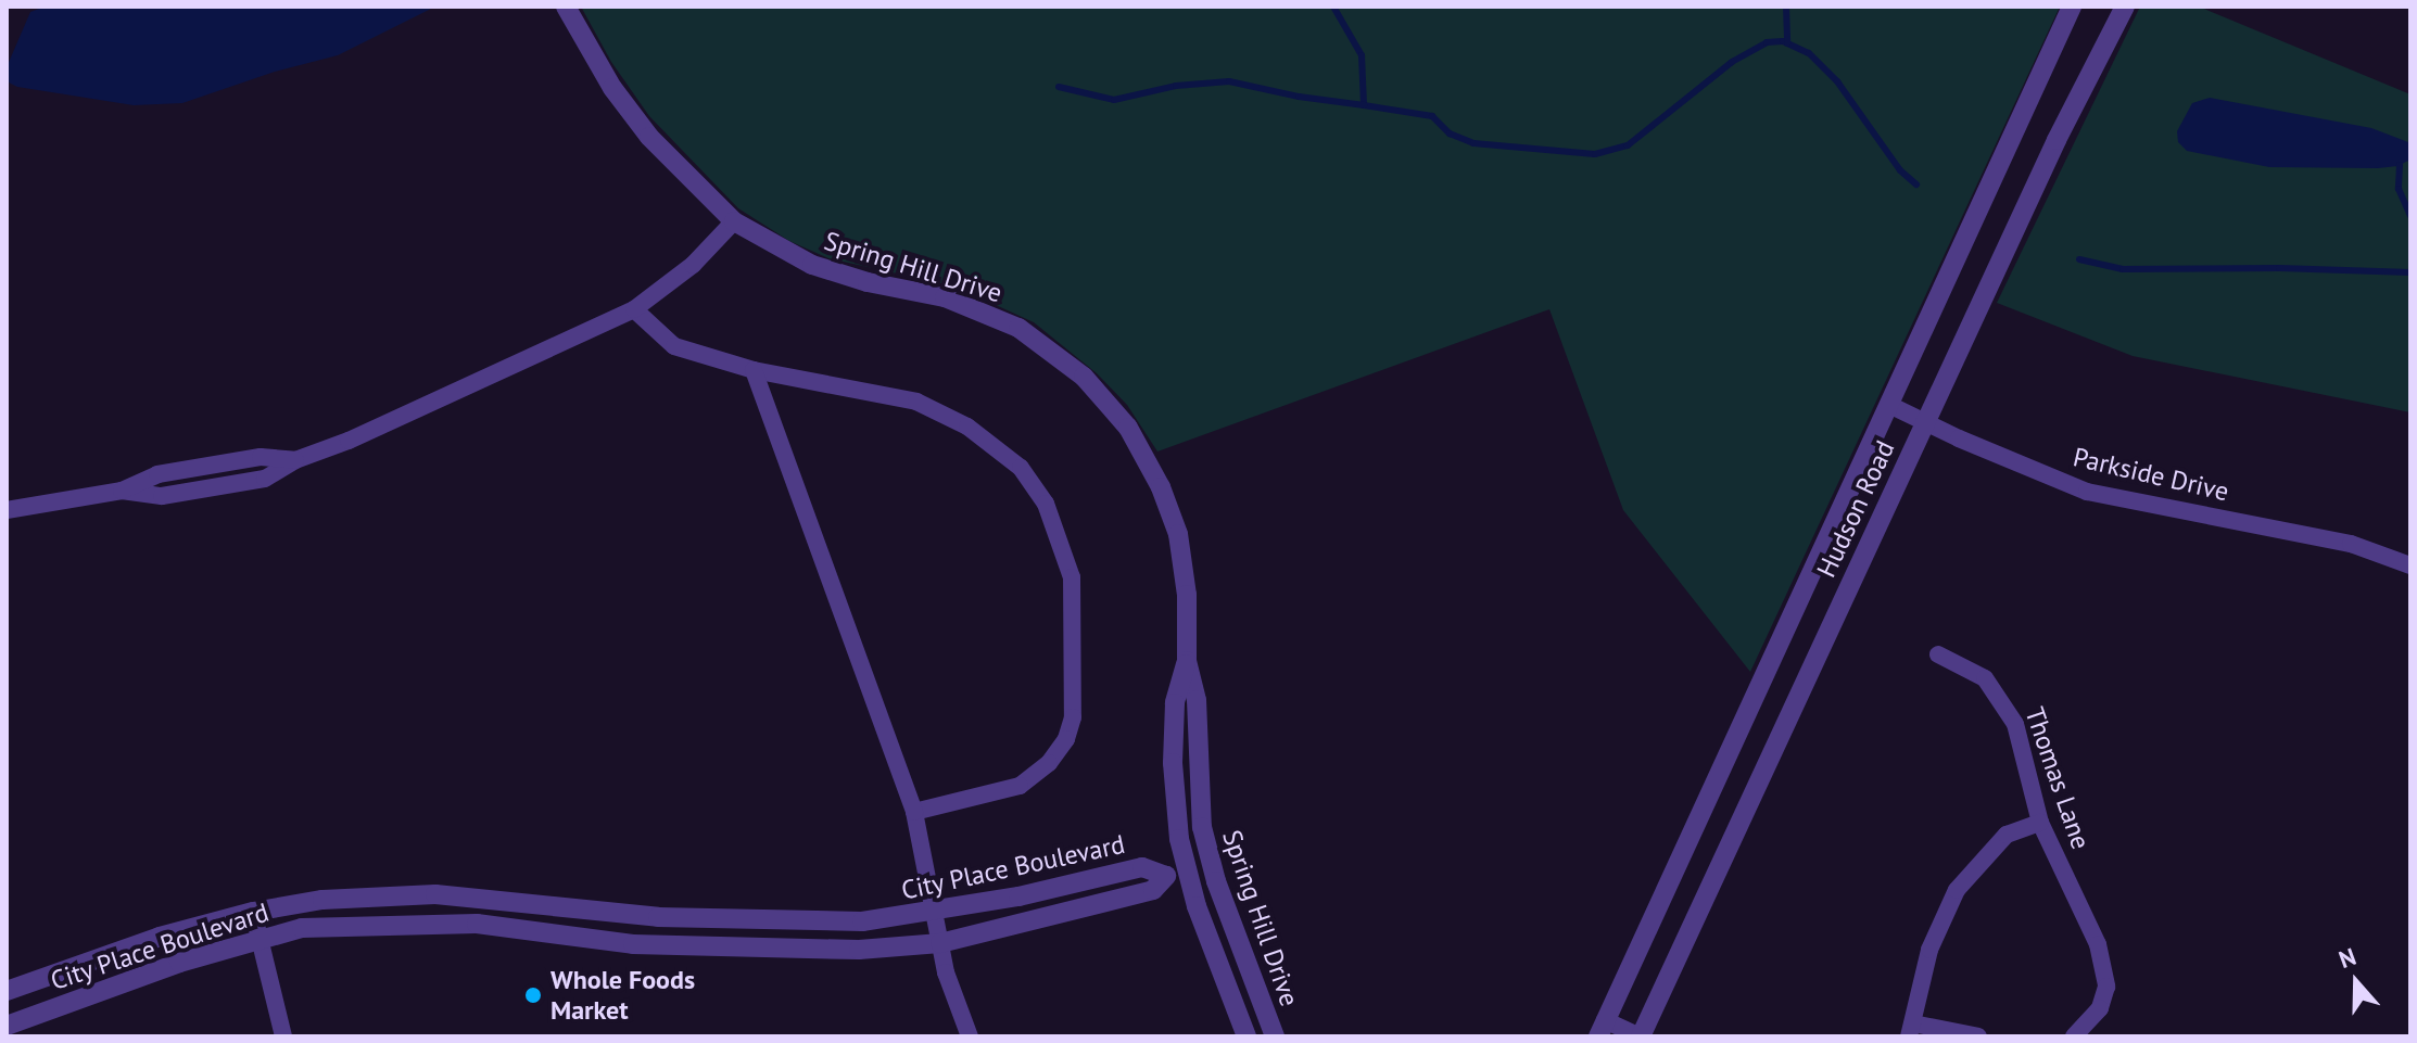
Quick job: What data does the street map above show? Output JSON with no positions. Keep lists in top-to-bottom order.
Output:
{
  "streets": {
    "street": [
      "Spring Hill Drive",
      "Parkside Drive",
      "Hudson Road",
      "Thomas Lane",
      "City Place Boulevard"
    ]
  },
  "crossings": [
    ["Parkside Drive", "Hudson Road"]
  ],
  "places": ["Whole Foods Market"],
  "north": "top"
}
